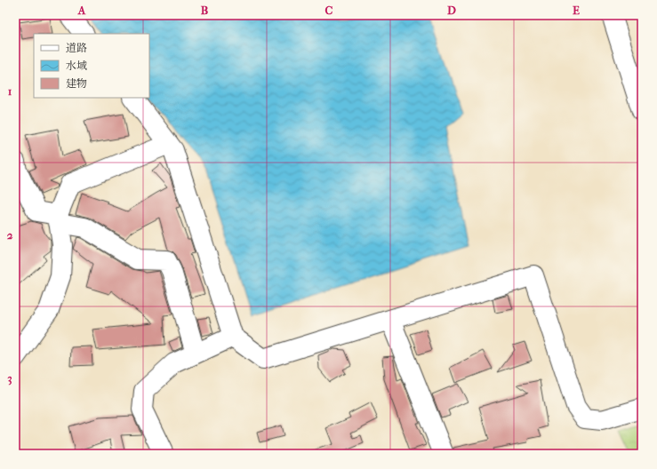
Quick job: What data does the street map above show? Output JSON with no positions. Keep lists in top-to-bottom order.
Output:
{
  "legend": ["道路", "水域", "建物"],
  "grid": {
    "columns": [
      "A",
      "B",
      "C",
      "D",
      "E"
    ],
    "rows": ["1", "2", "3"]
  }
}
